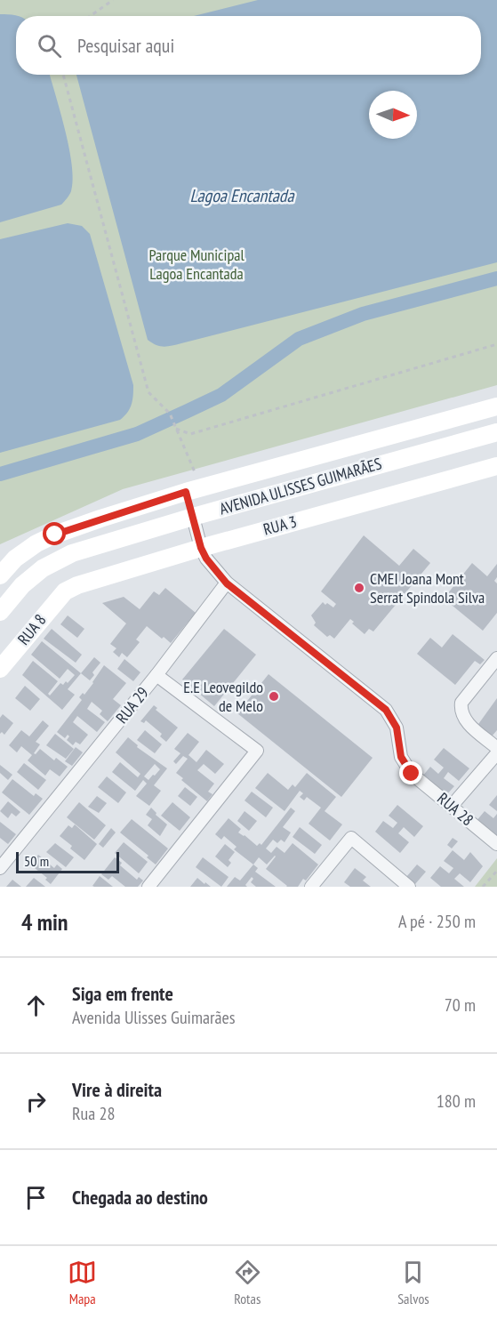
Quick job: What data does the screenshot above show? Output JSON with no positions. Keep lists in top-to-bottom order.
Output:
{
  "streets": {
    "main road": ["AVENIDA ULISSES GUIMARÃES", "RUA 3", "RUA 8"],
    "street": ["RUA 29", "RUA 28"]
  },
  "crossings": [
    ["AVENIDA ULISSES GUIMARÃES", "RUA 28"],
    ["RUA 3", "RUA 8"],
    ["RUA 3", "RUA 28"]
  ],
  "water": ["Lagoa Encantada"],
  "parks": ["Parque Municipal Lagoa Encantada"],
  "places": ["CMEI Joana Mont Serrat Spindola Silva", "E.E Leovegildo de Melo"],
  "scale_bar": "50 m",
  "north": "right",
  "page": {
    "search": "Pesquisar aqui",
    "scale": "50 m",
    "heading": ["4 min", "A pé · 250 m"],
    "list": [
      ["Siga em frente", "Avenida Ulisses Guimarães", "70 m"],
      ["Vire à direita", "Rua 28", "180 m"],
      "Chegada ao destino"
    ],
    "nav": ["Mapa", "Rotas", "Salvos"]
  }
}
